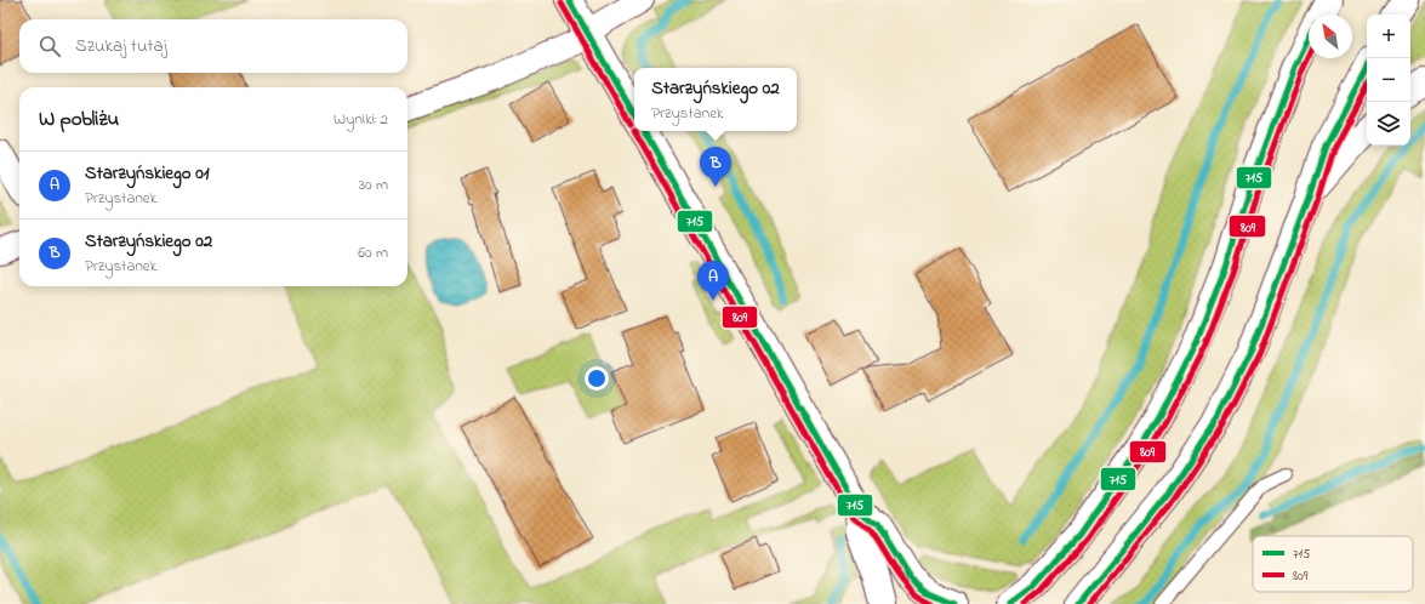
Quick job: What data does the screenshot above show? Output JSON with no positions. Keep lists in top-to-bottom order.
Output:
{
  "lines": ["transit line 715", "transit line 809"],
  "legend": ["715", "809"],
  "north": "top left",
  "page": {
    "map_buttons": ["+", "−"],
    "search": "Szukaj tutaj",
    "popup": ["Starzyńskiego 02", "Przystanek"],
    "heading": ["W pobliżu", "Wyniki: 2"],
    "pins": ["B", "A"],
    "list": [
      {
        "mark": "A",
        "name": "Starzyńskiego 01",
        "note": "Przystanek",
        "value": "30 m"
      },
      {
        "mark": "B",
        "name": "Starzyńskiego 02",
        "note": "Przystanek",
        "value": "60 m"
      }
    ]
  }
}
